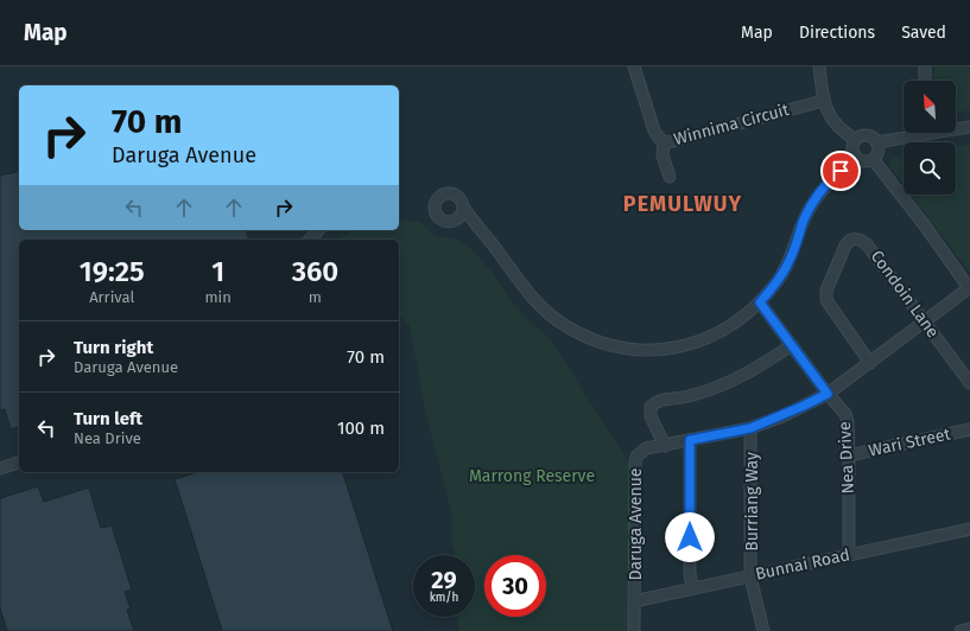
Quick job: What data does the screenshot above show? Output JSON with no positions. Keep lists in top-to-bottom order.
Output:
{
  "streets": {
    "street": [
      "Winnima Circuit",
      "Condoin Lane",
      "Wari Street",
      "Nea Drive",
      "Burriang Way",
      "Daruga Avenue",
      "Bunnai Road"
    ]
  },
  "crossings": [
    ["Condoin Lane", "Daruga Avenue"],
    ["Wari Street", "Nea Drive"],
    ["Nea Drive", "Daruga Avenue"],
    ["Nea Drive", "Bunnai Road"],
    ["Burriang Way", "Daruga Avenue"],
    ["Burriang Way", "Bunnai Road"],
    ["Daruga Avenue", "Bunnai Road"]
  ],
  "districts": ["PEMULWUY"],
  "parks": ["Marrong Reserve"],
  "north": "top left",
  "page": {
    "header": "Map",
    "nav": ["Map", "Directions", "Saved"],
    "turn": ["70 m", "Daruga Avenue"],
    "eta": [
      "19:25",
      "Arrival",
      "1",
      "min",
      "360",
      "m"
    ],
    "list": [
      {
        "name": "Turn right",
        "note": "Daruga Avenue",
        "value": "70 m"
      },
      {
        "name": "Turn left",
        "note": "Nea Drive",
        "value": "100 m"
      }
    ],
    "speed": "29 km/h",
    "limit": "30"
  }
}
